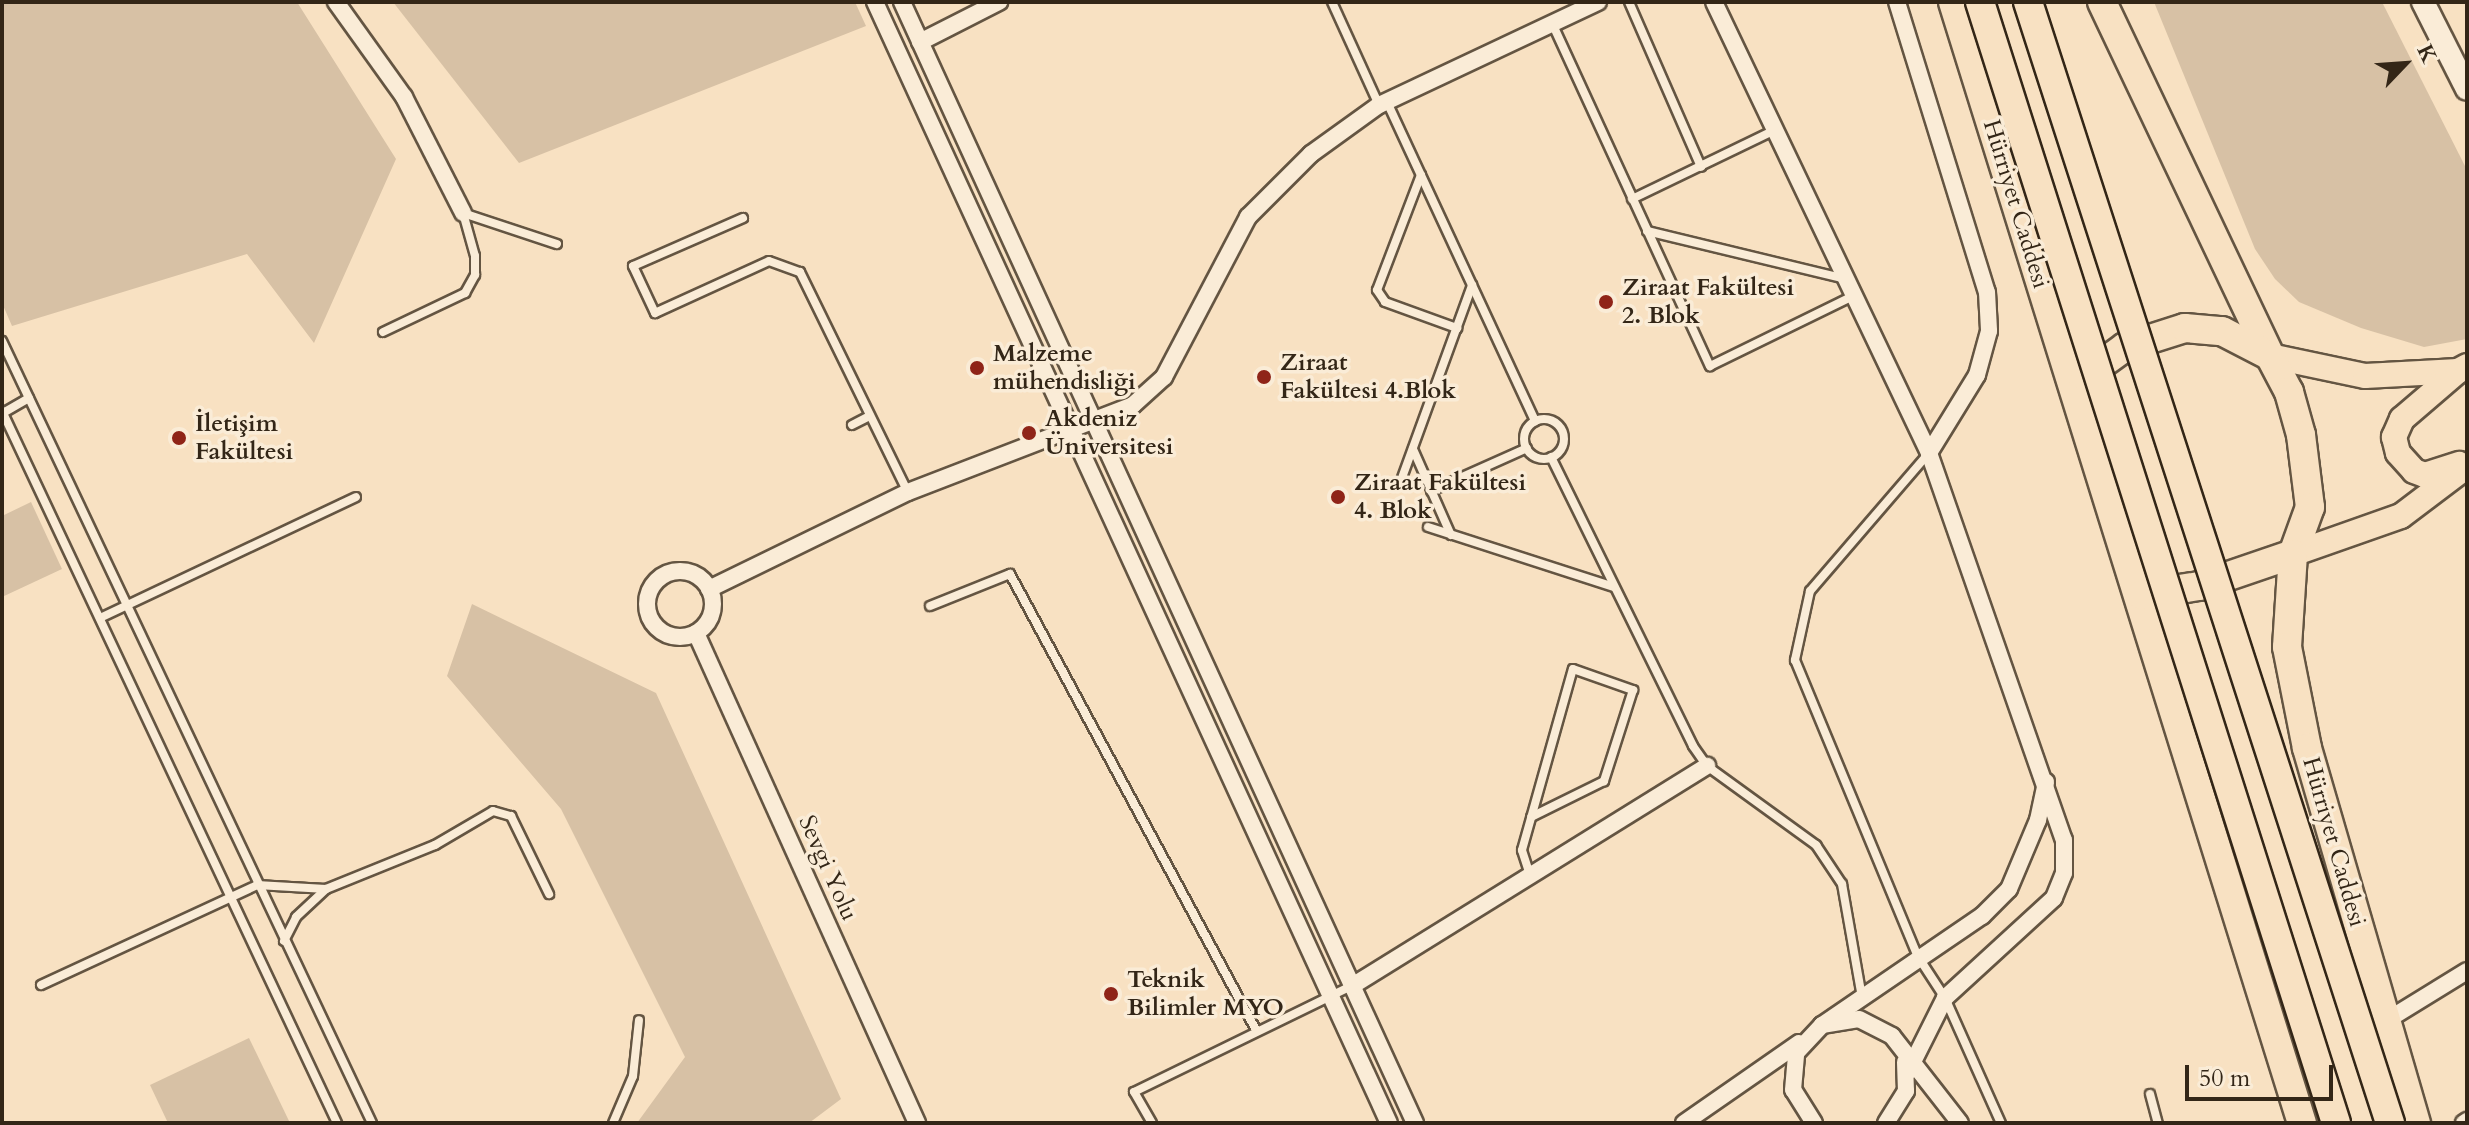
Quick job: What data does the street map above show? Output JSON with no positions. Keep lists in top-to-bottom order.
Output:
{
  "streets": {
    "highway": ["Hürriyet Caddesi"],
    "street": ["Sevgi Yolu"]
  },
  "places": [
    "Ziraat Fakültesi 2. Blok",
    "Malzeme mühendisliği",
    "Ziraat Fakültesi 4.Blok",
    "Akdeniz Üniversitesi",
    "İletişim Fakültesi",
    "Ziraat Fakültesi 4. Blok",
    "Teknik Bilimler MYO"
  ],
  "scale_bar": "50 m",
  "north": "top right"
}
